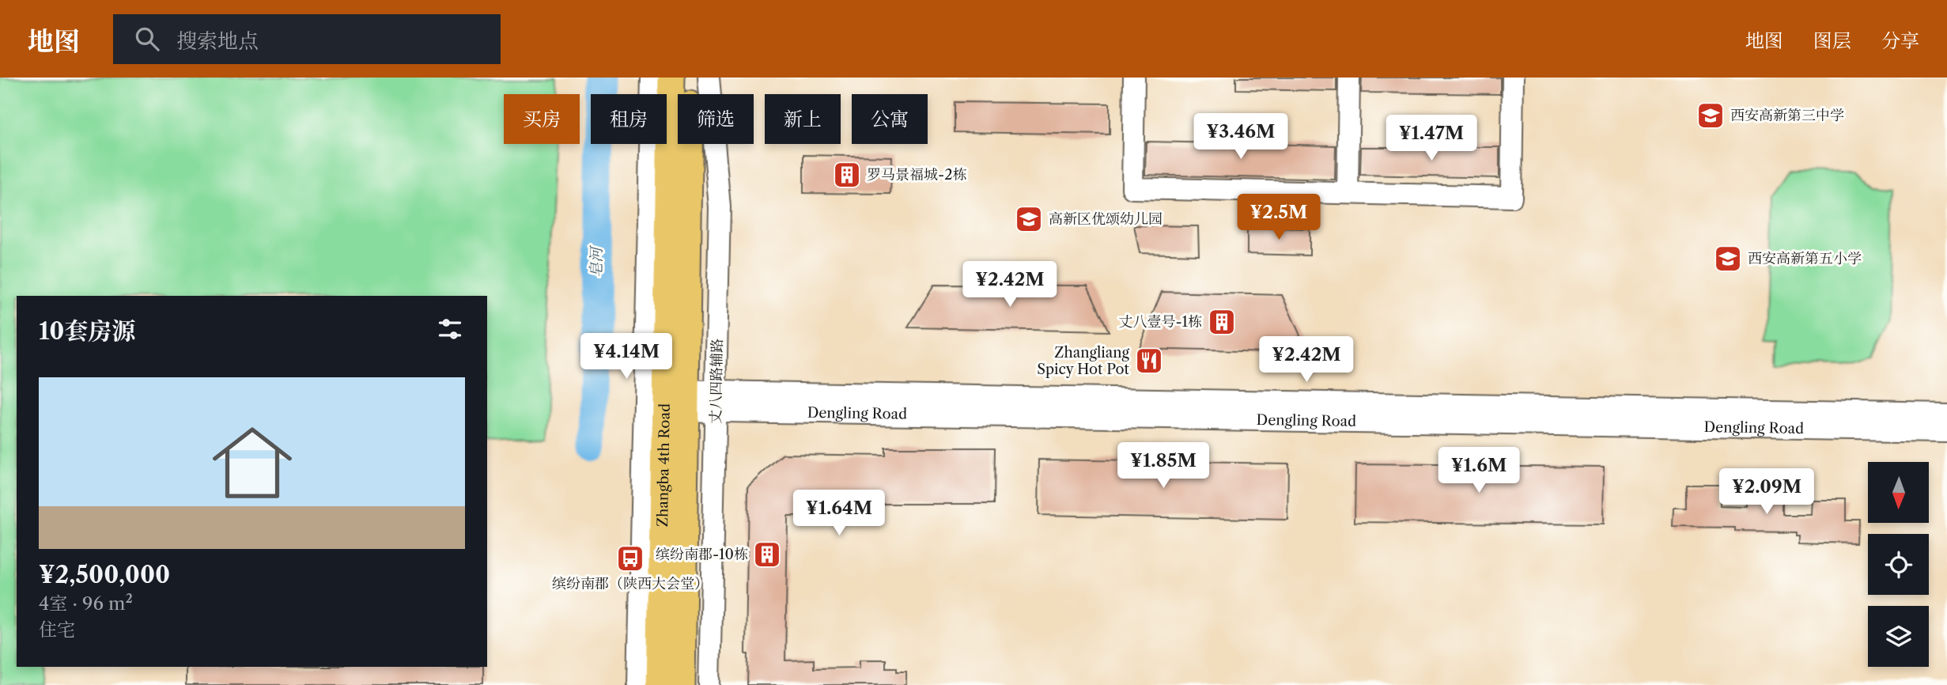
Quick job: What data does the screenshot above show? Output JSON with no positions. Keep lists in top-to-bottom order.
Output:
{
  "streets": {
    "main road": ["Zhangba 4th Road"],
    "street": ["丈八四路辅路", "Dengling Road"]
  },
  "crossings": [
    ["丈八四路辅路", "Dengling Road"],
    ["Dengling Road", "Zhangba 4th Road"]
  ],
  "water": ["皂河"],
  "places": {
    "school or university": ["西安高新第三中学", "高新区优颂幼儿园", "西安高新第五小学"],
    "building": ["罗马景福城-2栋", "丈八壹号-1栋", "缤纷南郡-10栋"],
    "restaurant": ["Zhangliang Spicy Hot Pot"],
    "bus stop": ["缤纷南郡（陕西大会堂）"]
  },
  "north": "bottom",
  "page": {
    "header": "地图",
    "search": "搜索地点",
    "nav": ["地图", "图层", "分享"],
    "chip": [
      "买房",
      "租房",
      "筛选",
      "新上",
      "公寓"
    ],
    "price": [
      "¥3.46M",
      "¥1.47M",
      "¥2.5M",
      "¥2.42M",
      "¥4.14M",
      "¥2.42M",
      "¥1.85M",
      "¥1.6M",
      "¥2.09M",
      "¥1.64M"
    ],
    "heading": "10套房源",
    "list": [
      {
        "name": "¥2,500,000",
        "note": "4室 · 96 m² · 住宅"
      }
    ]
  }
}
